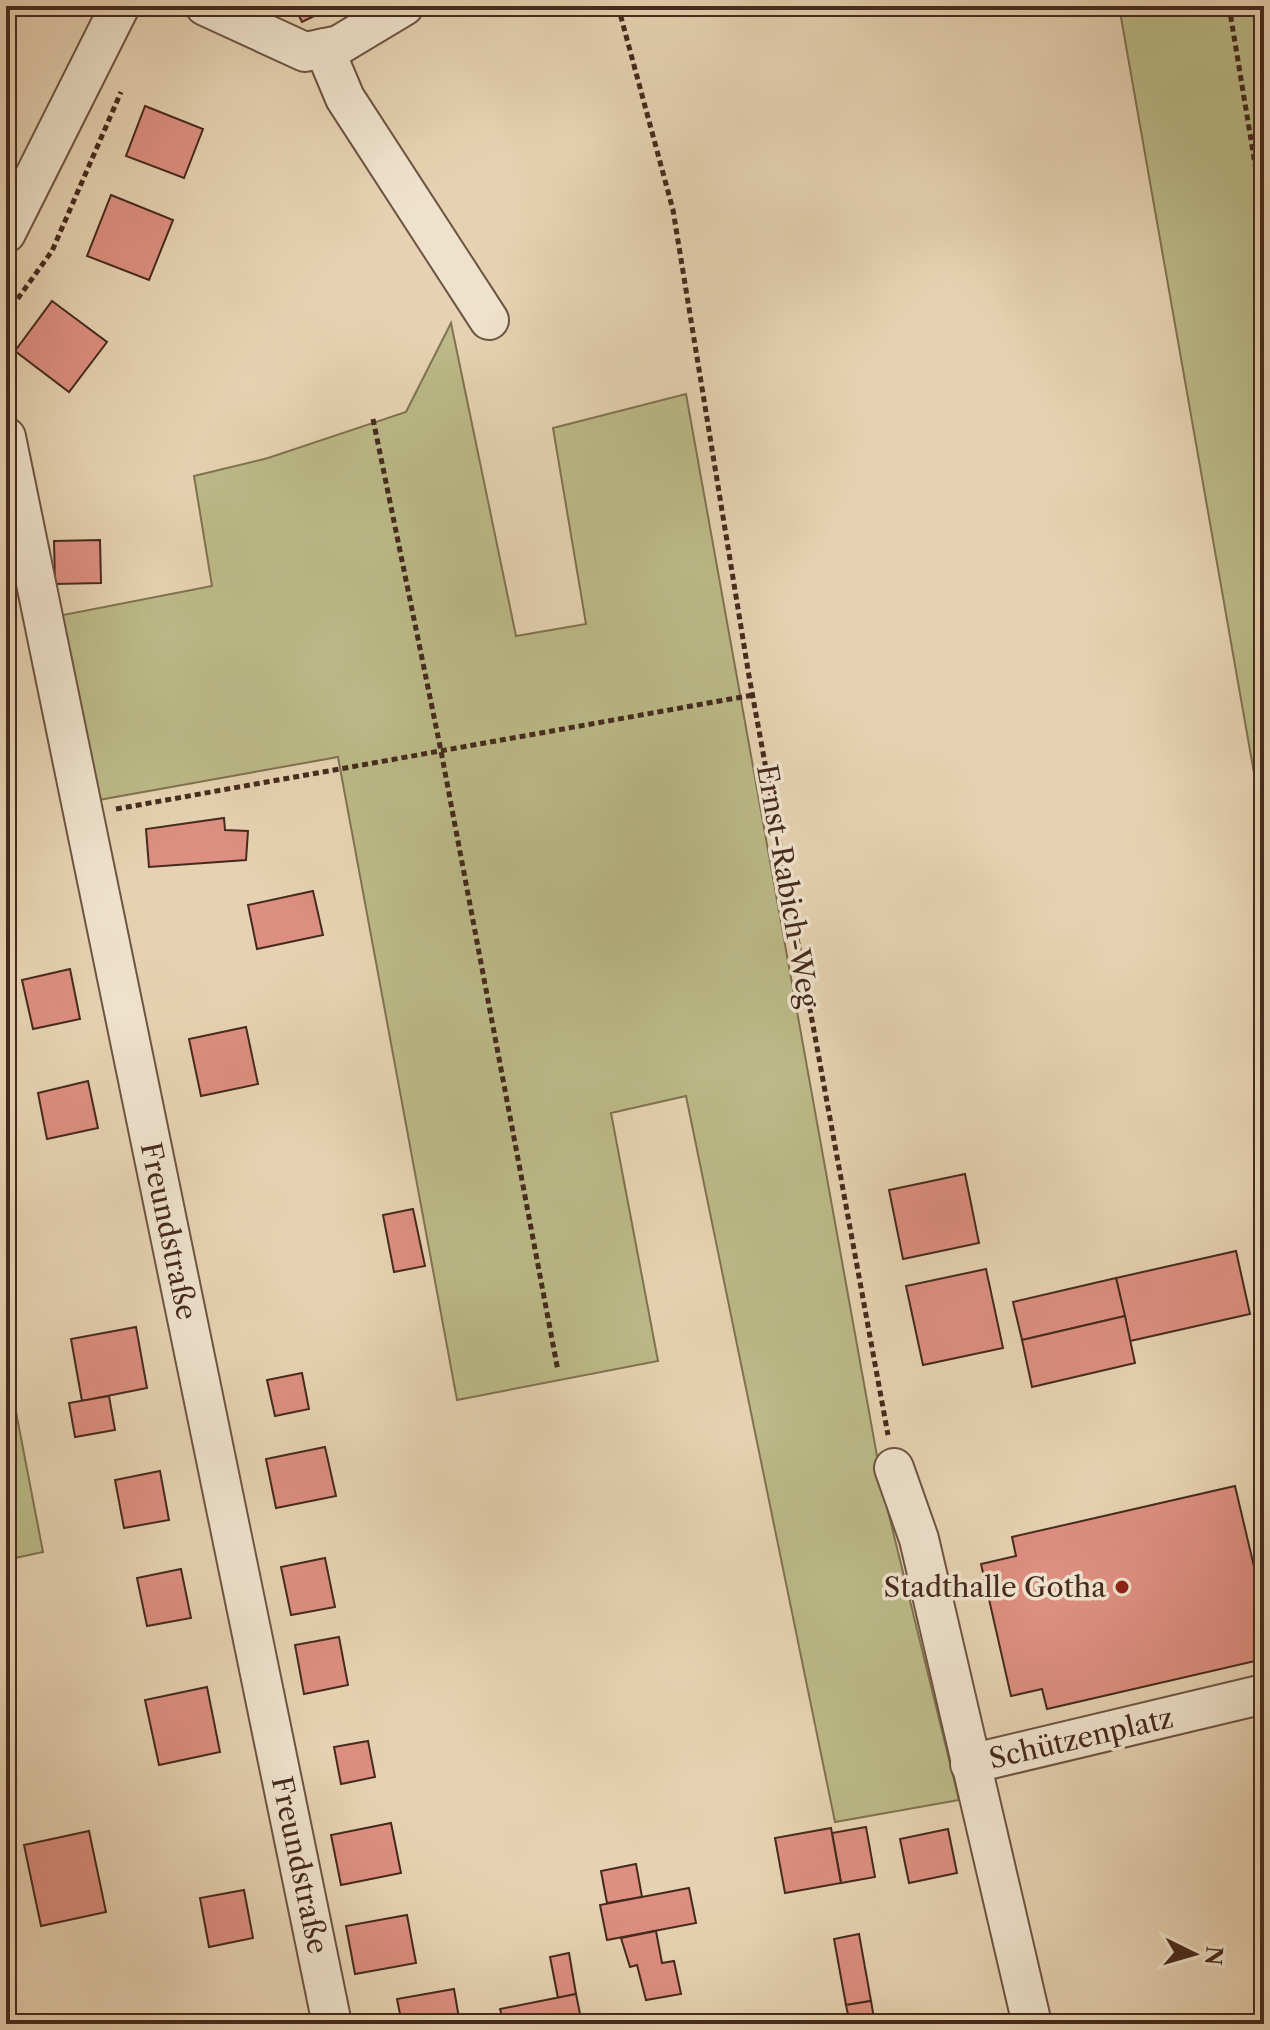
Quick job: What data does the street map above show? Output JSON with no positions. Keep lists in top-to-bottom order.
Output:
{
  "streets": {
    "street": ["Freundstraße", "Schützenplatz"],
    "path": ["Ernst-Rabich-Weg"]
  },
  "places": ["Stadthalle Gotha"],
  "north": "right"
}
